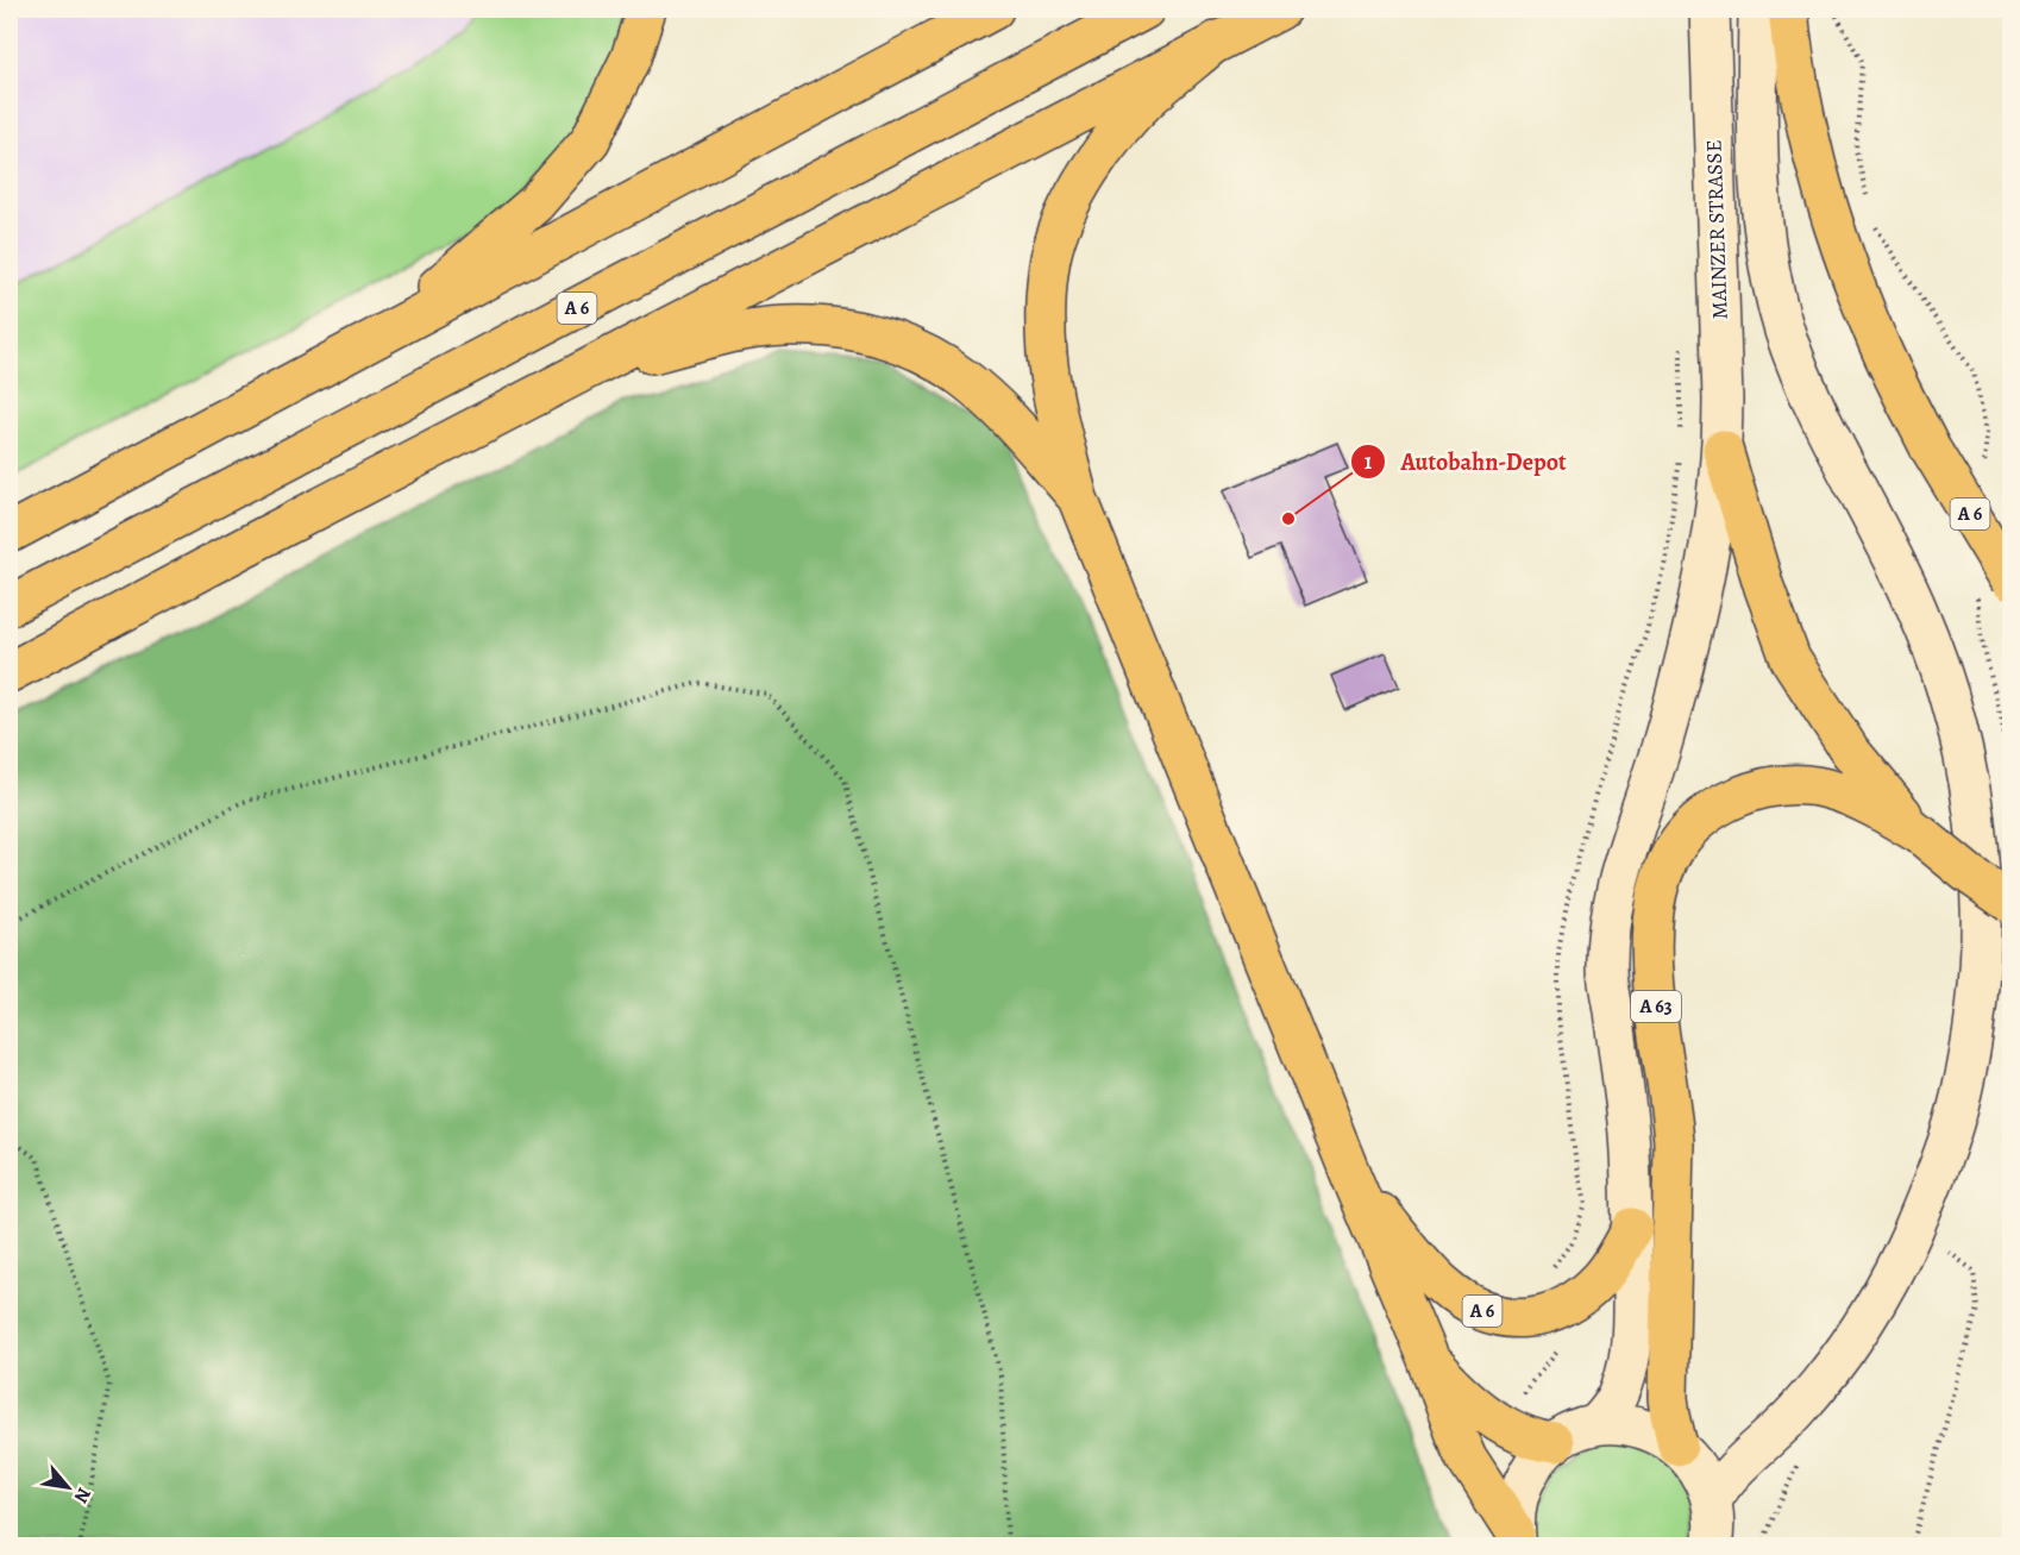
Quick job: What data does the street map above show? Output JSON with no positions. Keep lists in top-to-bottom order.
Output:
{
  "streets": {
    "highway": ["A 6", "A 63"],
    "main road": ["MAINZER STRASSE"]
  },
  "crossings": [
    ["MAINZER STRASSE", "A 6"]
  ],
  "places": ["Autobahn-Depot"],
  "north": "bottom right"
}
